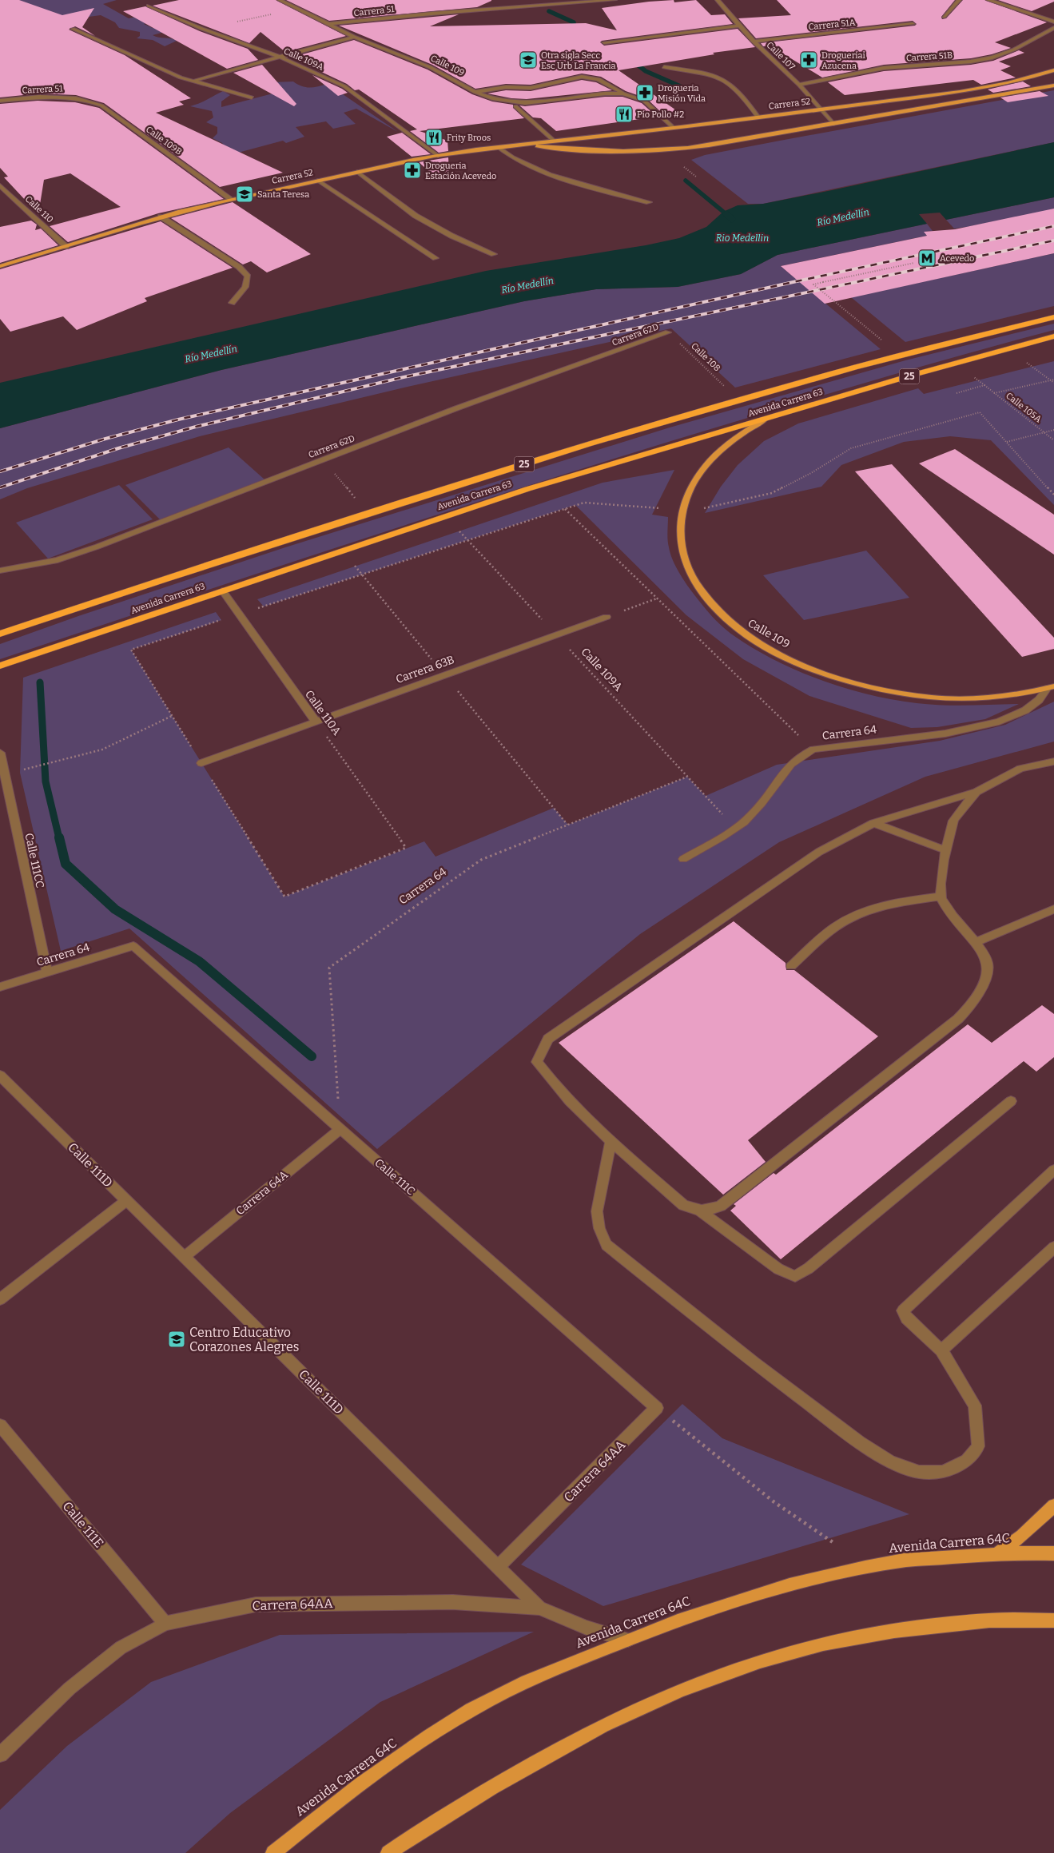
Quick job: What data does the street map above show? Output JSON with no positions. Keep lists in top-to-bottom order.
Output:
{
  "streets": {
    "highway": ["25", "Avenida Carrera 63"],
    "main road": ["Calle 109", "Carrera 52", "Avenida Carrera 64C"],
    "street": [
      "Carrera 51",
      "Carrera 51A",
      "Calle 107",
      "Carrera 51B",
      "Calle 109A",
      "Calle 109B",
      "Calle 110",
      "Carrera 62D",
      "Carrera 63B",
      "Calle 110A",
      "Carrera 64",
      "Calle 111CC",
      "Calle 111D",
      "Calle 111C",
      "Carrera 64A",
      "Carrera 64AA",
      "Calle 111E"
    ],
    "path": ["Calle 108", "Calle 105A"]
  },
  "crossings": [
    ["Carrera 51", "Calle 109"],
    ["Carrera 51", "Calle 109B"],
    ["Carrera 51A", "Calle 107"],
    ["Calle 107", "Carrera 51B"],
    ["Calle 107", "Carrera 52"],
    ["Calle 109A", "Carrera 52"],
    ["Calle 109A", "Carrera 63B"],
    ["Calle 109A", "Carrera 64"],
    ["Calle 109", "Avenida Carrera 63"],
    ["Calle 109", "Carrera 64"],
    ["Carrera 52", "Calle 109B"],
    ["Carrera 52", "Calle 110"],
    ["Carrera 62D", "Calle 108"],
    ["Avenida Carrera 63", "Calle 110A"],
    ["Carrera 63B", "Calle 110A"],
    ["Carrera 64", "Calle 111CC"],
    ["Carrera 64", "Calle 111C"],
    ["Carrera 64", "Carrera 64A"],
    ["Calle 111D", "Carrera 64A"],
    ["Calle 111D", "Carrera 64AA"],
    ["Calle 111C", "Carrera 64A"],
    ["Calle 111C", "Carrera 64AA"],
    ["Carrera 64AA", "Calle 111E"],
    ["Carrera 64AA", "Avenida Carrera 64C"]
  ],
  "water": ["Río Medellín", "Rio Medellin"],
  "places": {
    "school or university": ["Otra sigla Secc Esc Urb La Francia", "Santa Teresa", "Centro Educativo Corazones Alegres"],
    "pharmacy": ["Drogueriai Azucena", "Drogueria Misión Vida", "Drogueria Estación Acevedo"],
    "restaurant": ["Pio Pollo #2", "Frity Broos"],
    "metro station": ["Acevedo"]
  }
}
